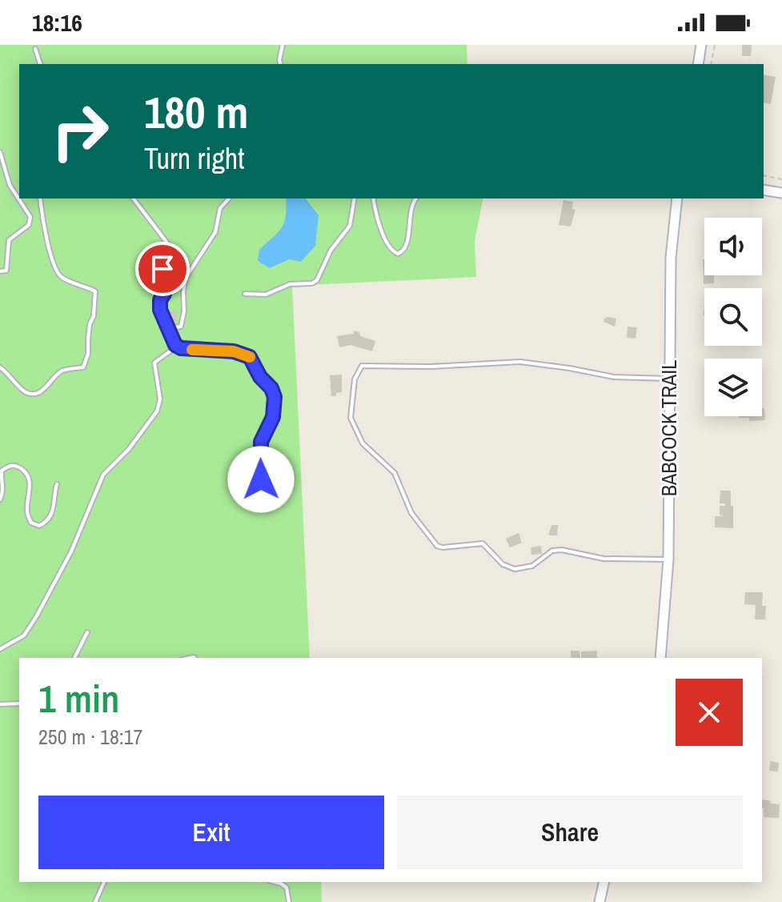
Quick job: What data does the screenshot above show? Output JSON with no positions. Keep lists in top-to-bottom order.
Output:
{
  "streets": {
    "street": ["BABCOCK TRAIL"]
  },
  "page": {
    "status": "18:16",
    "turn": ["180 m", "Turn right"],
    "heading": ["1 min", "250 m · 18:17"],
    "buttons": ["Exit", "Share"]
  }
}
